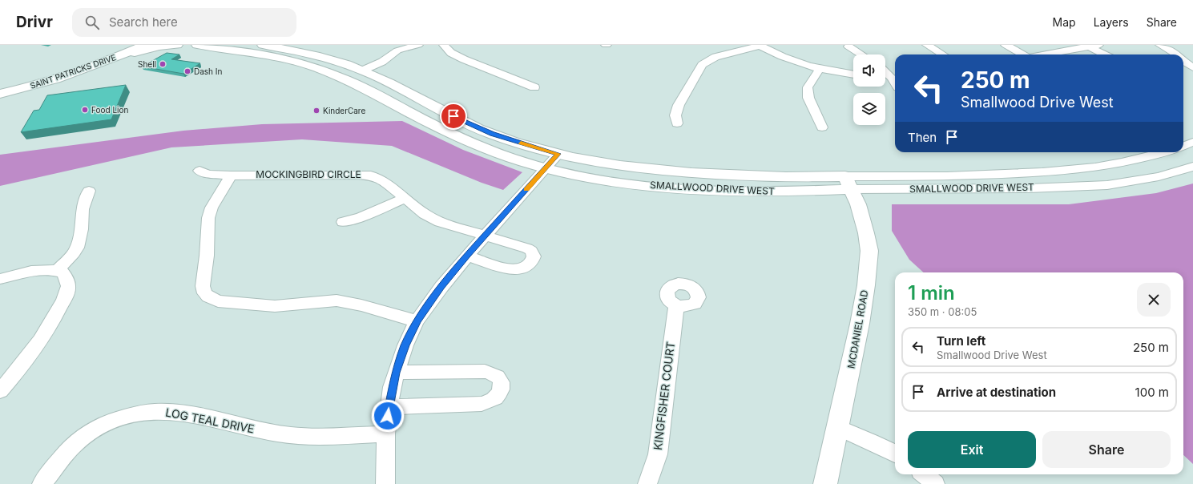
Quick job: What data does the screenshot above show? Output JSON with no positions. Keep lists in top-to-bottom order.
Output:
{
  "streets": {
    "main road": ["SAINT PATRICKS DRIVE", "SMALLWOOD DRIVE WEST", "MCDANIEL ROAD"],
    "street": ["MOCKINGBIRD CIRCLE", "KINGFISHER COURT", "LOG TEAL DRIVE"]
  },
  "crossings": [
    ["SMALLWOOD DRIVE WEST", "MCDANIEL ROAD"]
  ],
  "places": [
    "Shell",
    "Dash In",
    "Food Lion",
    "KinderCare"
  ],
  "page": {
    "header": "Drivr",
    "search": "Search here",
    "nav": ["Map", "Layers", "Share"],
    "turn": ["250 m", "Smallwood Drive West"],
    "then": "Then",
    "heading": ["1 min", "350 m · 08:05"],
    "list": [
      {
        "name": "Turn left",
        "note": "Smallwood Drive West",
        "value": "250 m"
      },
      {
        "name": "Arrive at destination",
        "value": "100 m"
      }
    ],
    "buttons": ["Exit", "Share"]
  }
}
